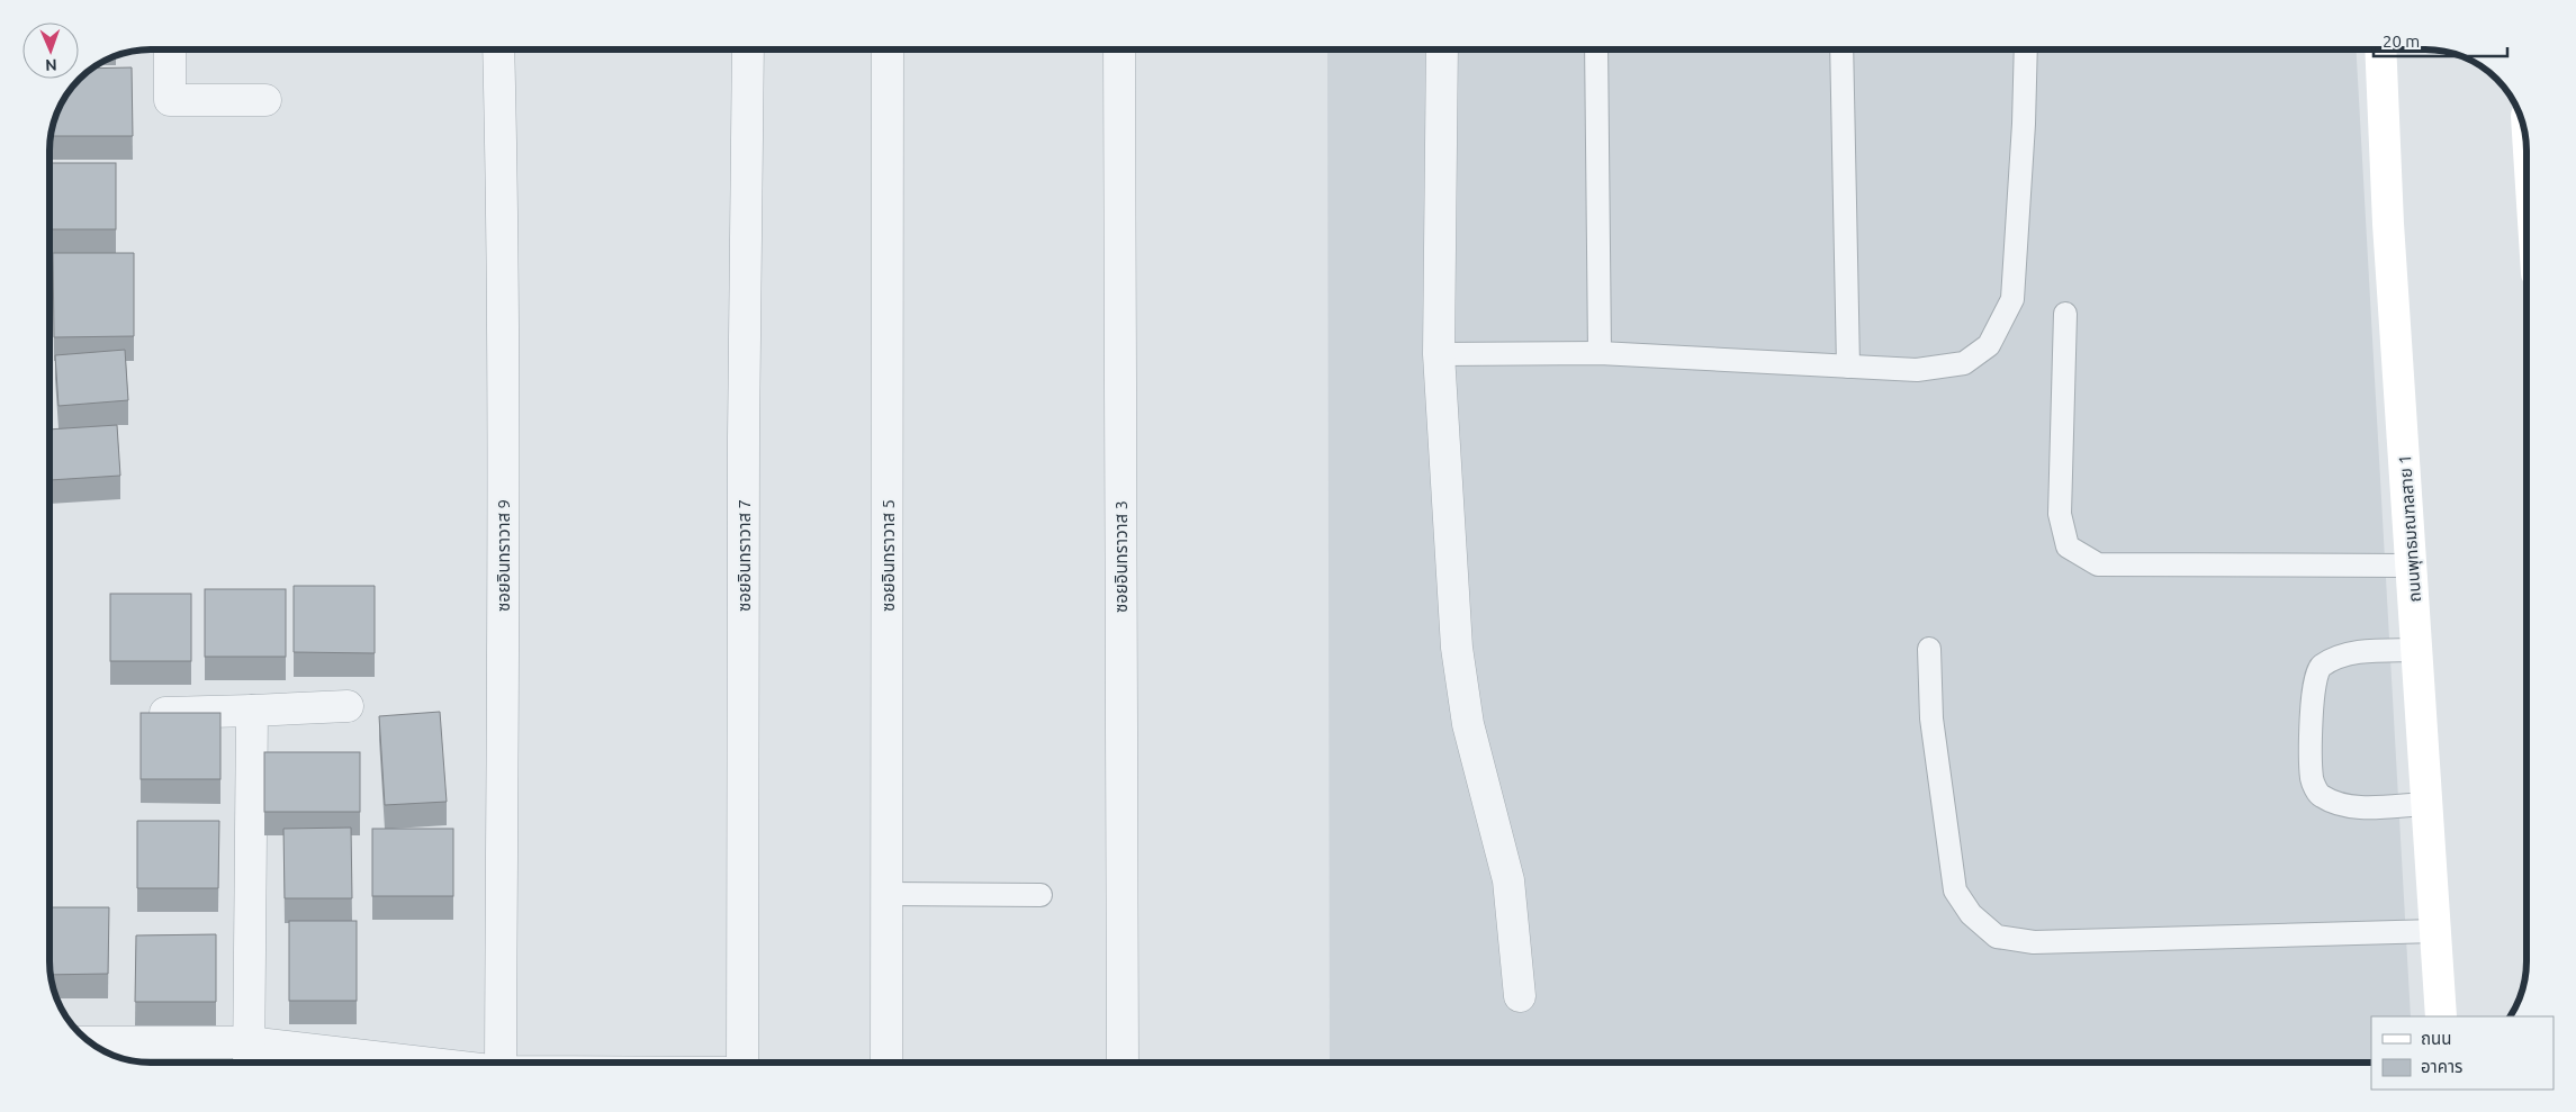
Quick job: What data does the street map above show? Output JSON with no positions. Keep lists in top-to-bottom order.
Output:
{
  "streets": {
    "main road": ["ถนนพุทธมณฑลสาย 1"],
    "street": [
      "ซอยอินทราวาส 9",
      "ซอยอินทราวาส 7",
      "ซอยอินทราวาส 5",
      "ซอยอินทราวาส 3"
    ]
  },
  "legend": ["ถนน", "อาคาร"],
  "scale_bar": "20 m",
  "north": "bottom"
}
